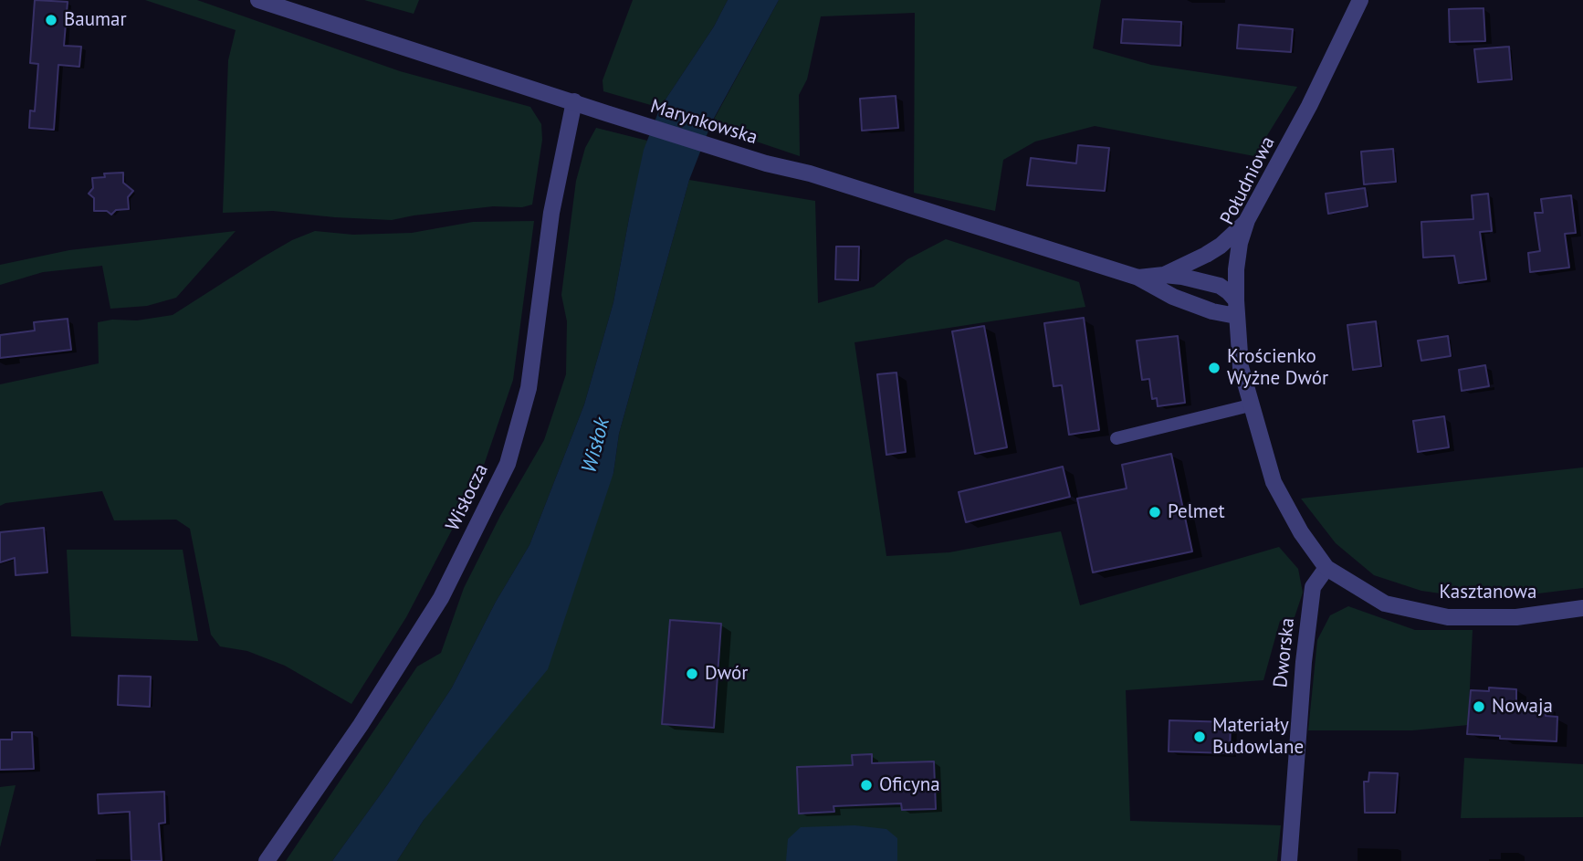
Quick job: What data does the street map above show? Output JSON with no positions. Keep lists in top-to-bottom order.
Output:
{
  "streets": {
    "street": [
      "Marynkowska",
      "Południowa",
      "Wisłocza",
      "Kasztanowa",
      "Dworska"
    ]
  },
  "crossings": [
    ["Marynkowska", "Południowa"],
    ["Marynkowska", "Wisłocza"],
    ["Południowa", "Kasztanowa"],
    ["Południowa", "Dworska"],
    ["Kasztanowa", "Dworska"]
  ],
  "water": ["Wisłok"],
  "places": [
    "Baumar",
    "Krościenko Wyżne Dwór",
    "Pelmet",
    "Dwór",
    "Nowaja",
    "Materiały Budowlane",
    "Oficyna"
  ]
}
